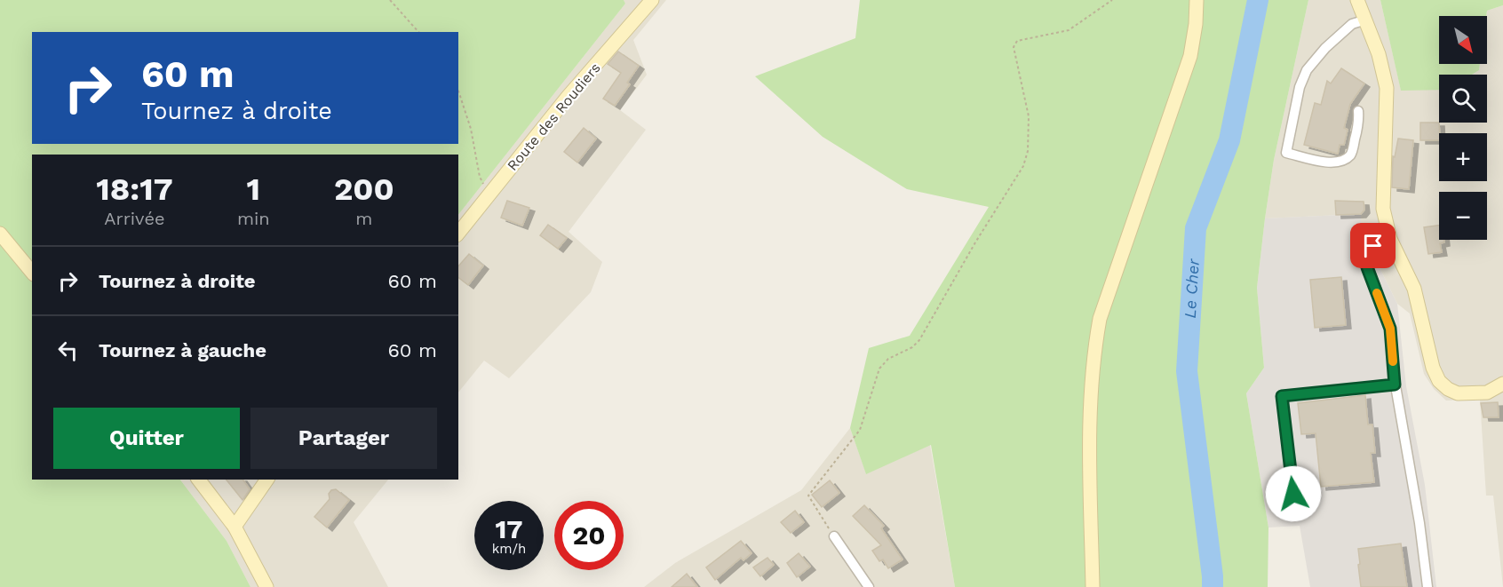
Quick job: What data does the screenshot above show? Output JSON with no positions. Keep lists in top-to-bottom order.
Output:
{
  "streets": {
    "street": ["Route des Roudiers"]
  },
  "water": ["Le Cher"],
  "north": "bottom right",
  "page": {
    "map_buttons": ["+", "−"],
    "turn": ["60 m", "Tournez à droite"],
    "eta": [
      "18:17",
      "Arrivée",
      "1",
      "min",
      "200",
      "m"
    ],
    "list": [
      {
        "name": "Tournez à droite",
        "value": "60 m"
      },
      {
        "name": "Tournez à gauche",
        "value": "60 m"
      }
    ],
    "buttons": ["Quitter", "Partager"],
    "speed": "17 km/h",
    "limit": "20"
  }
}
